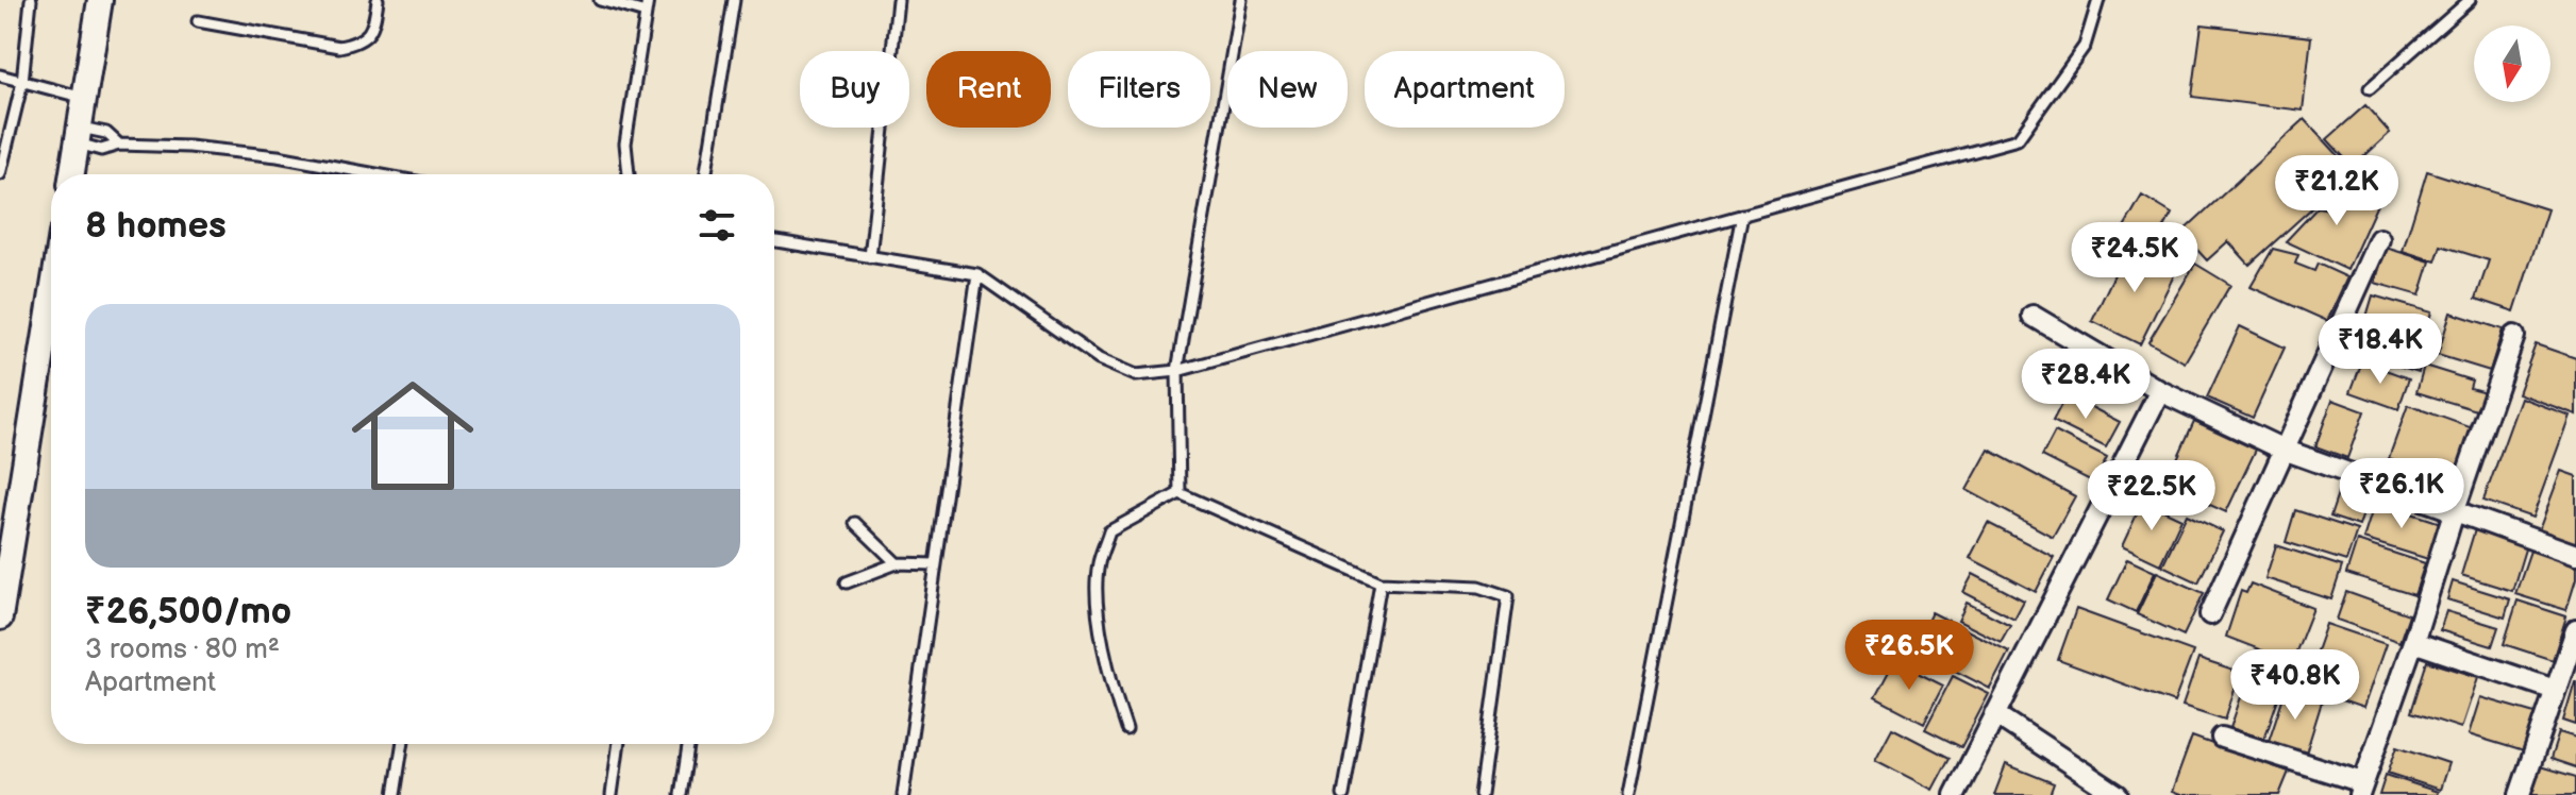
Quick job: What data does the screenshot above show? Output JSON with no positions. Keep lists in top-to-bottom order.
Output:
{
  "north": "bottom",
  "page": {
    "chip": [
      "Buy",
      "Rent",
      "Filters",
      "New",
      "Apartment"
    ],
    "price": [
      "₹21.2K",
      "₹24.5K",
      "₹18.4K",
      "₹28.4K",
      "₹26.1K",
      "₹22.5K",
      "₹26.5K",
      "₹40.8K"
    ],
    "heading": "8 homes",
    "list": [
      {
        "name": "₹26,500/mo",
        "note": "3 rooms · 80 m² · Apartment"
      }
    ]
  }
}
